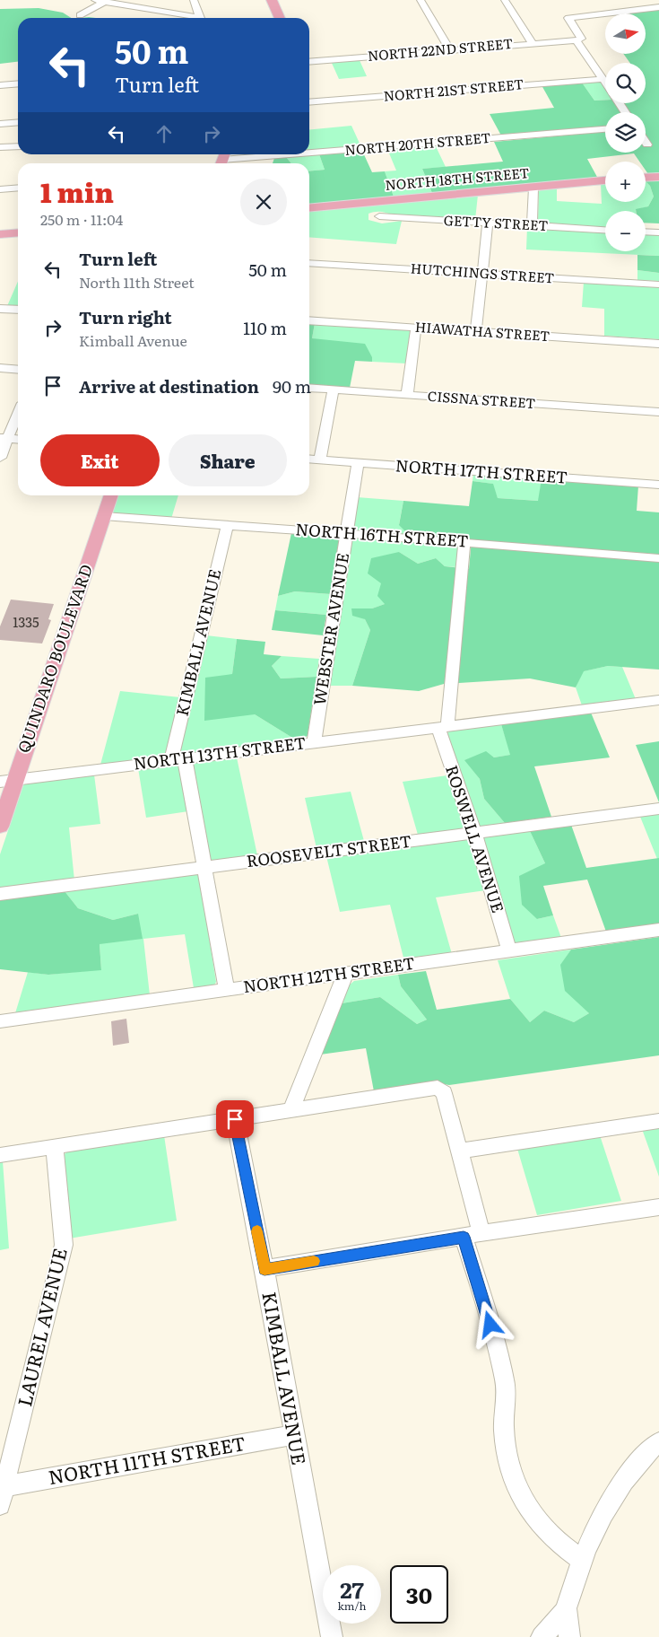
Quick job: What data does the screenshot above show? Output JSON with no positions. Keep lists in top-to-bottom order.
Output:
{
  "streets": {
    "main road": ["NORTH 18TH STREET", "QUINDARO BOULEVARD"],
    "street": [
      "NORTH 22ND STREET",
      "NORTH 21ST STREET",
      "NORTH 20TH STREET",
      "GETTY STREET",
      "HUTCHINGS STREET",
      "HIAWATHA STREET",
      "CISSNA STREET",
      "NORTH 17TH STREET",
      "NORTH 16TH STREET",
      "WEBSTER AVENUE",
      "KIMBALL AVENUE",
      "NORTH 13TH STREET",
      "ROSWELL AVENUE",
      "ROOSEVELT STREET",
      "NORTH 12TH STREET",
      "LAUREL AVENUE",
      "NORTH 11TH STREET"
    ]
  },
  "crossings": [
    ["NORTH 17TH STREET", "WEBSTER AVENUE"],
    ["NORTH 16TH STREET", "WEBSTER AVENUE"],
    ["NORTH 16TH STREET", "KIMBALL AVENUE"],
    ["NORTH 16TH STREET", "QUINDARO BOULEVARD"],
    ["NORTH 16TH STREET", "ROSWELL AVENUE"],
    ["WEBSTER AVENUE", "NORTH 13TH STREET"],
    ["KIMBALL AVENUE", "NORTH 13TH STREET"],
    ["KIMBALL AVENUE", "ROOSEVELT STREET"],
    ["KIMBALL AVENUE", "NORTH 12TH STREET"],
    ["KIMBALL AVENUE", "NORTH 11TH STREET"],
    ["QUINDARO BOULEVARD", "NORTH 13TH STREET"],
    ["NORTH 13TH STREET", "ROSWELL AVENUE"],
    ["ROSWELL AVENUE", "ROOSEVELT STREET"],
    ["ROSWELL AVENUE", "NORTH 12TH STREET"],
    ["LAUREL AVENUE", "NORTH 11TH STREET"]
  ],
  "house_numbers": ["1335"],
  "north": "right",
  "page": {
    "map_buttons": ["+", "−"],
    "turn": ["50 m", "Turn left"],
    "heading": ["1 min", "250 m · 11:04"],
    "list": [
      {
        "name": "Turn left",
        "note": "North 11th Street",
        "value": "50 m"
      },
      {
        "name": "Turn right",
        "note": "Kimball Avenue",
        "value": "110 m"
      },
      {
        "name": "Arrive at destination",
        "value": "90 m"
      }
    ],
    "buttons": ["Exit", "Share"],
    "speed": "27 km/h",
    "limit": "30"
  }
}
